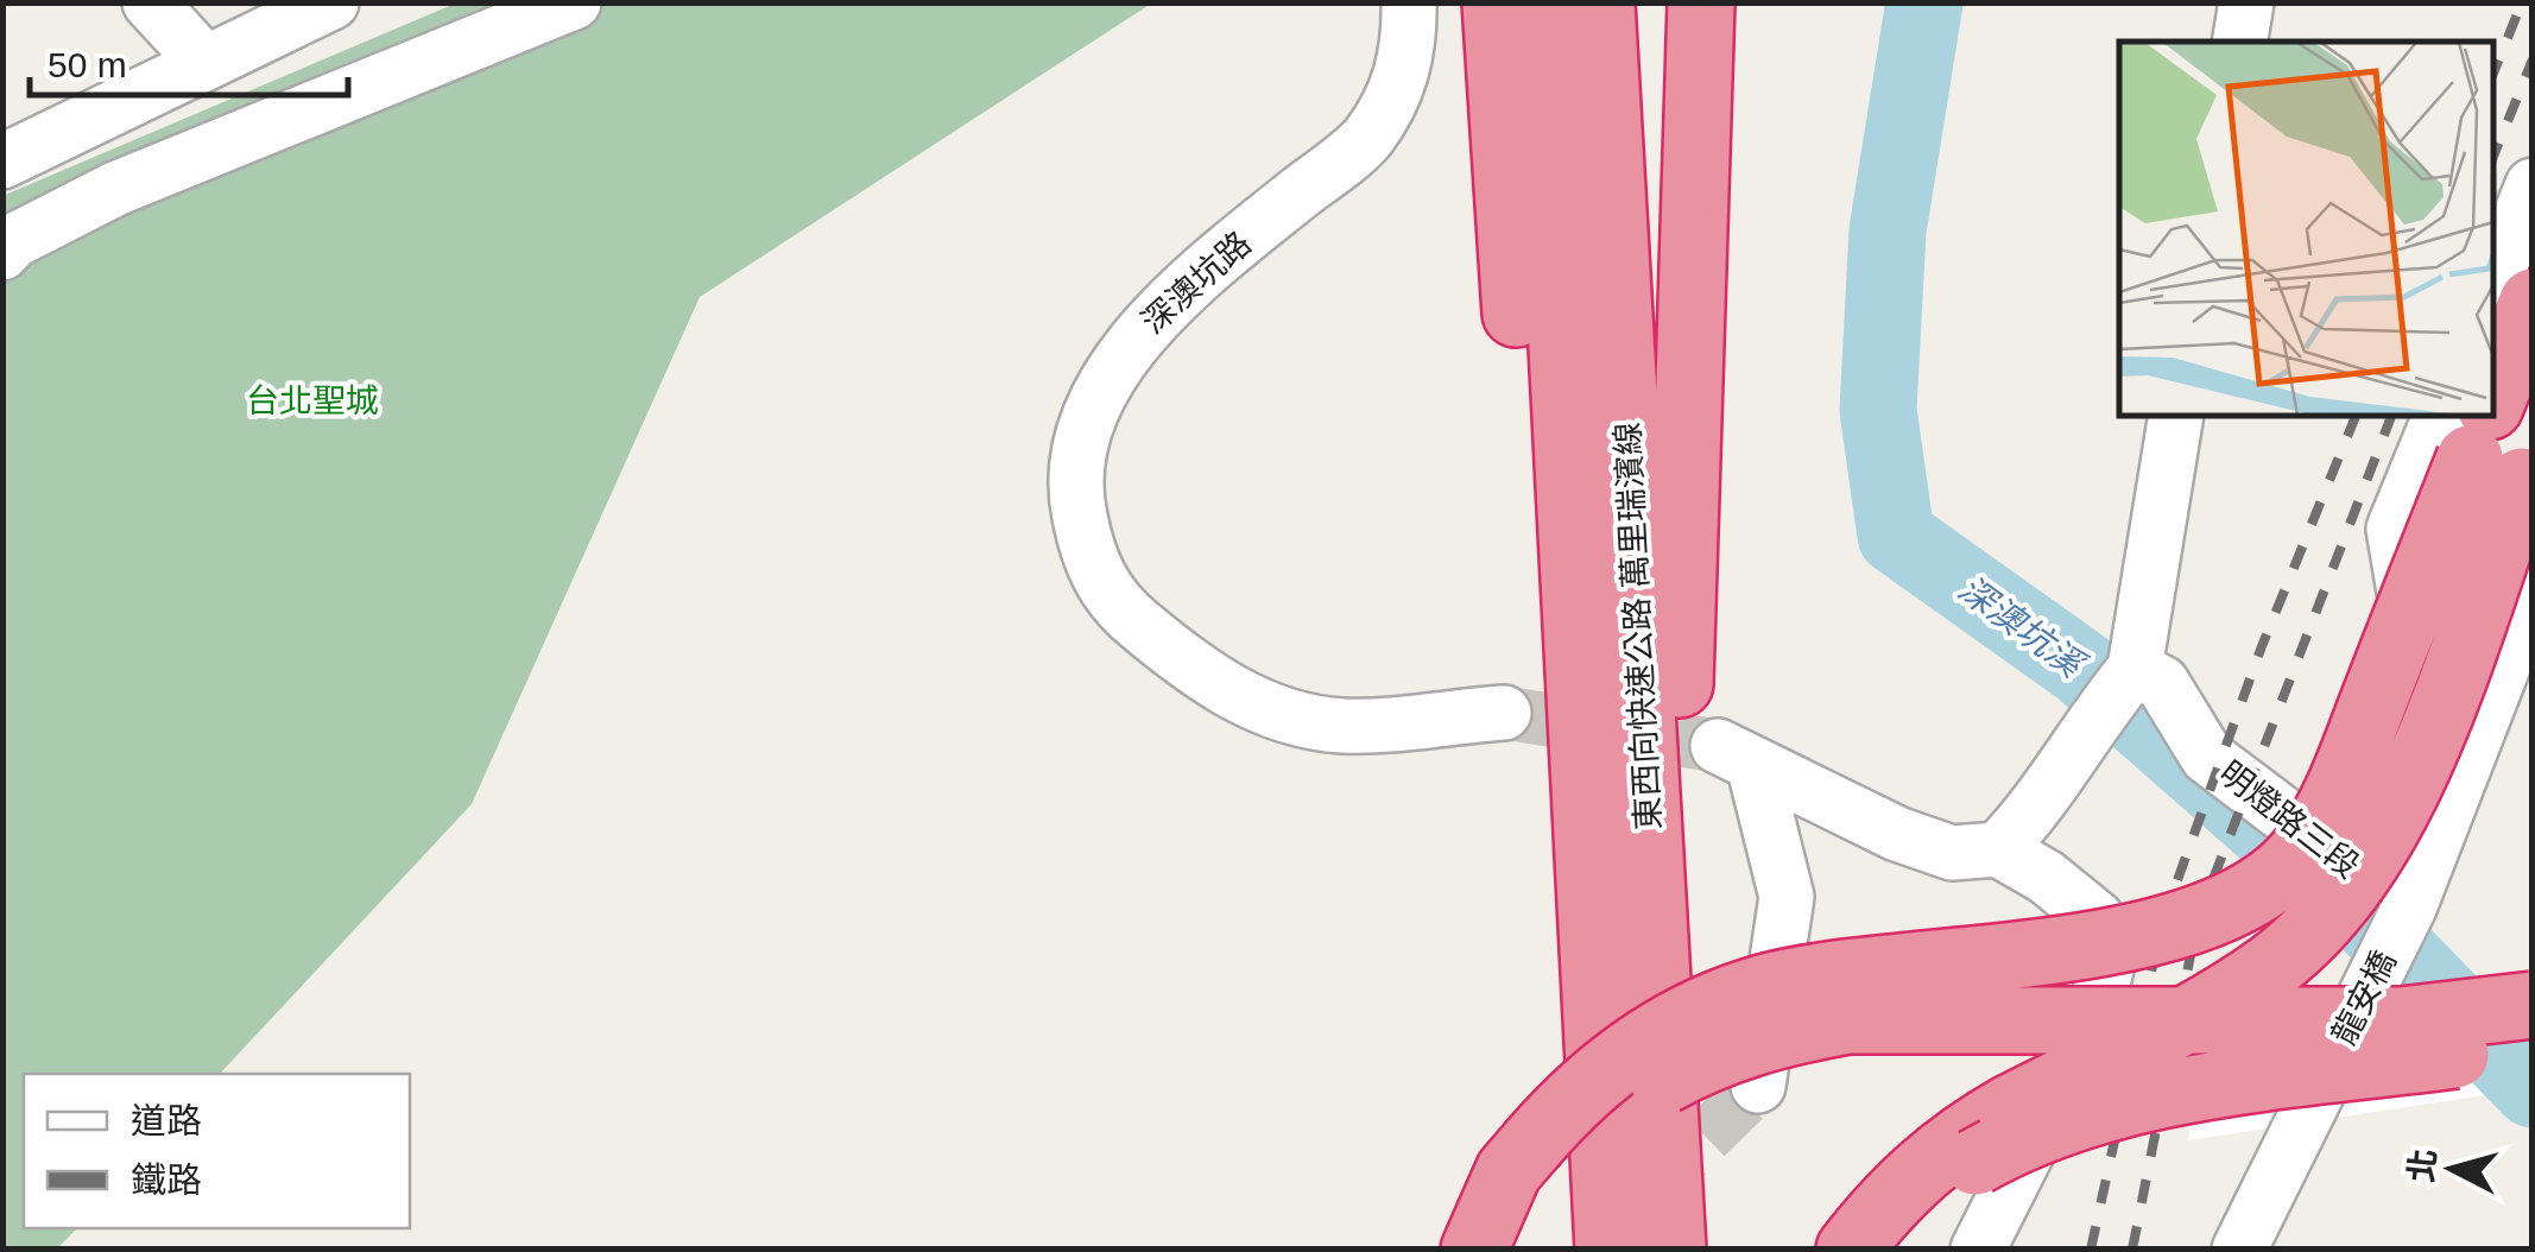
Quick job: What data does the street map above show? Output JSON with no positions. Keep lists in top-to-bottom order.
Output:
{
  "streets": {
    "highway": ["東西向快速公路 萬里瑞濱線"],
    "street": ["深澳坑路", "明燈路三段", "龍安橋"]
  },
  "crossings": [
    ["明燈路三段", "龍安橋"]
  ],
  "water": ["深澳坑溪"],
  "parks": ["台北聖城"],
  "legend": ["道路", "鐵路"],
  "scale_bar": "50 m",
  "north": "left"
}
